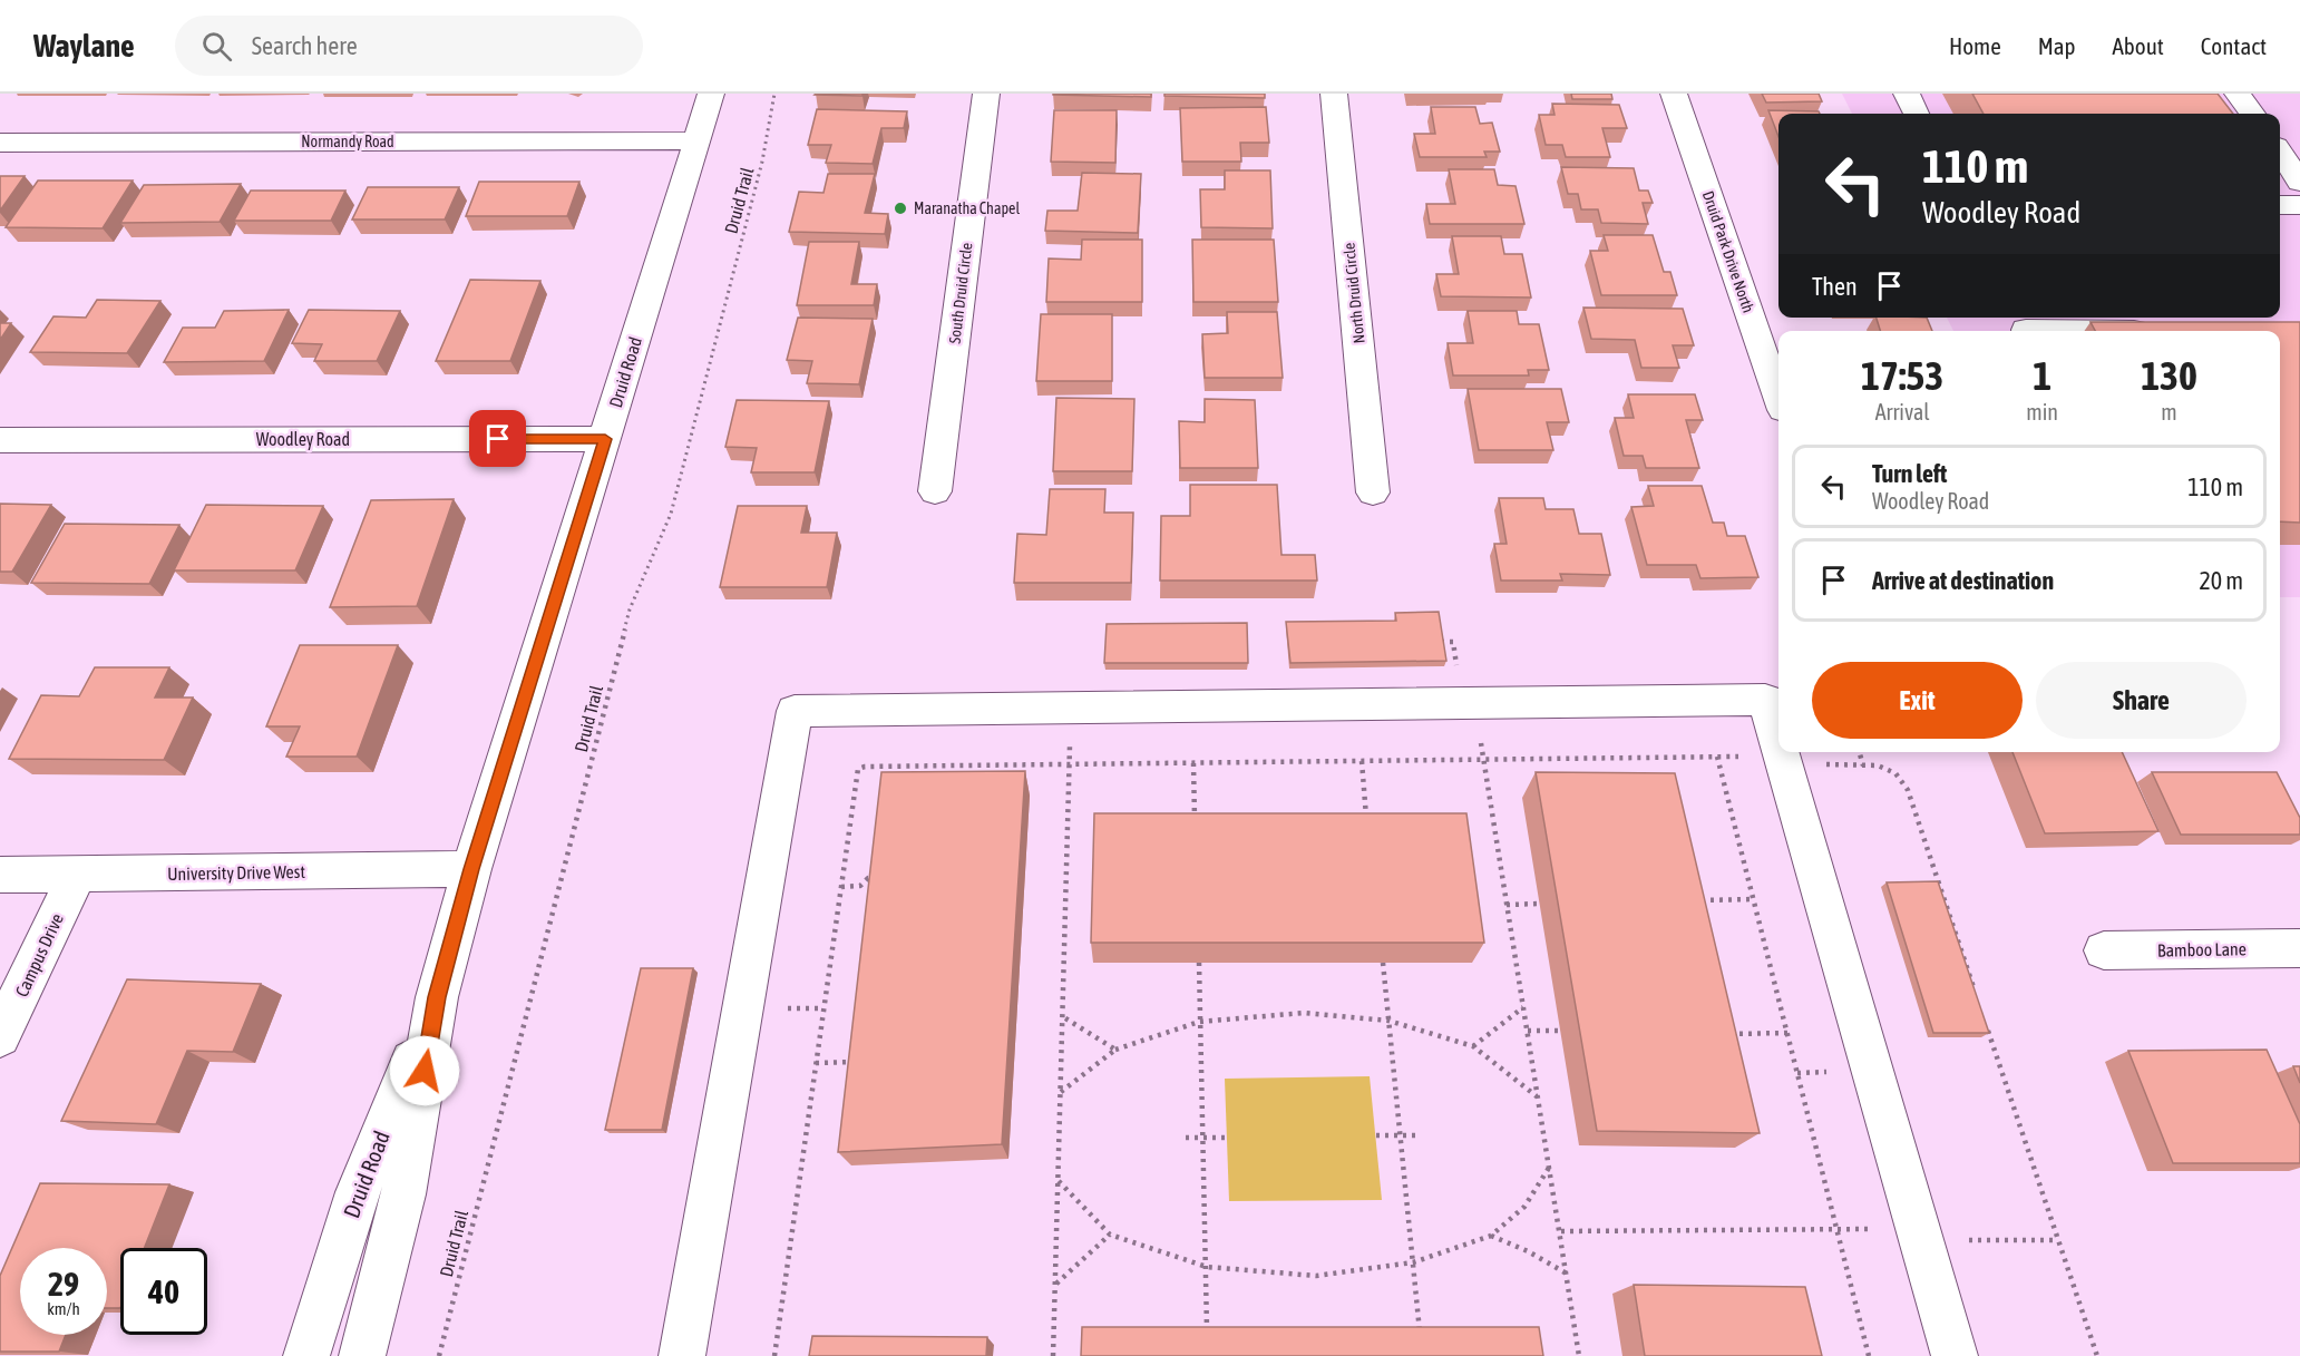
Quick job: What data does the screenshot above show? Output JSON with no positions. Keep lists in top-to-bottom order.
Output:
{
  "streets": {
    "street": [
      "Normandy Road",
      "Druid Park Drive North",
      "South Druid Circle",
      "North Druid Circle",
      "Druid Road",
      "Woodley Road",
      "University Drive West",
      "Bamboo Lane",
      "Campus Drive"
    ],
    "path": ["Druid Trail"]
  },
  "crossings": [
    ["Normandy Road", "Druid Road"],
    ["Druid Road", "Woodley Road"],
    ["Druid Road", "University Drive West"],
    ["University Drive West", "Campus Drive"]
  ],
  "places": ["Maranatha Chapel"],
  "page": {
    "header": "Waylane",
    "search": "Search here",
    "nav": [
      "Home",
      "Map",
      "About",
      "Contact"
    ],
    "turn": ["110 m", "Woodley Road"],
    "then": "Then",
    "eta": [
      "17:53",
      "Arrival",
      "1",
      "min",
      "130",
      "m"
    ],
    "list": [
      {
        "name": "Turn left",
        "note": "Woodley Road",
        "value": "110 m"
      },
      {
        "name": "Arrive at destination",
        "value": "20 m"
      }
    ],
    "buttons": ["Exit", "Share"],
    "speed": "29 km/h",
    "limit": "40"
  }
}
